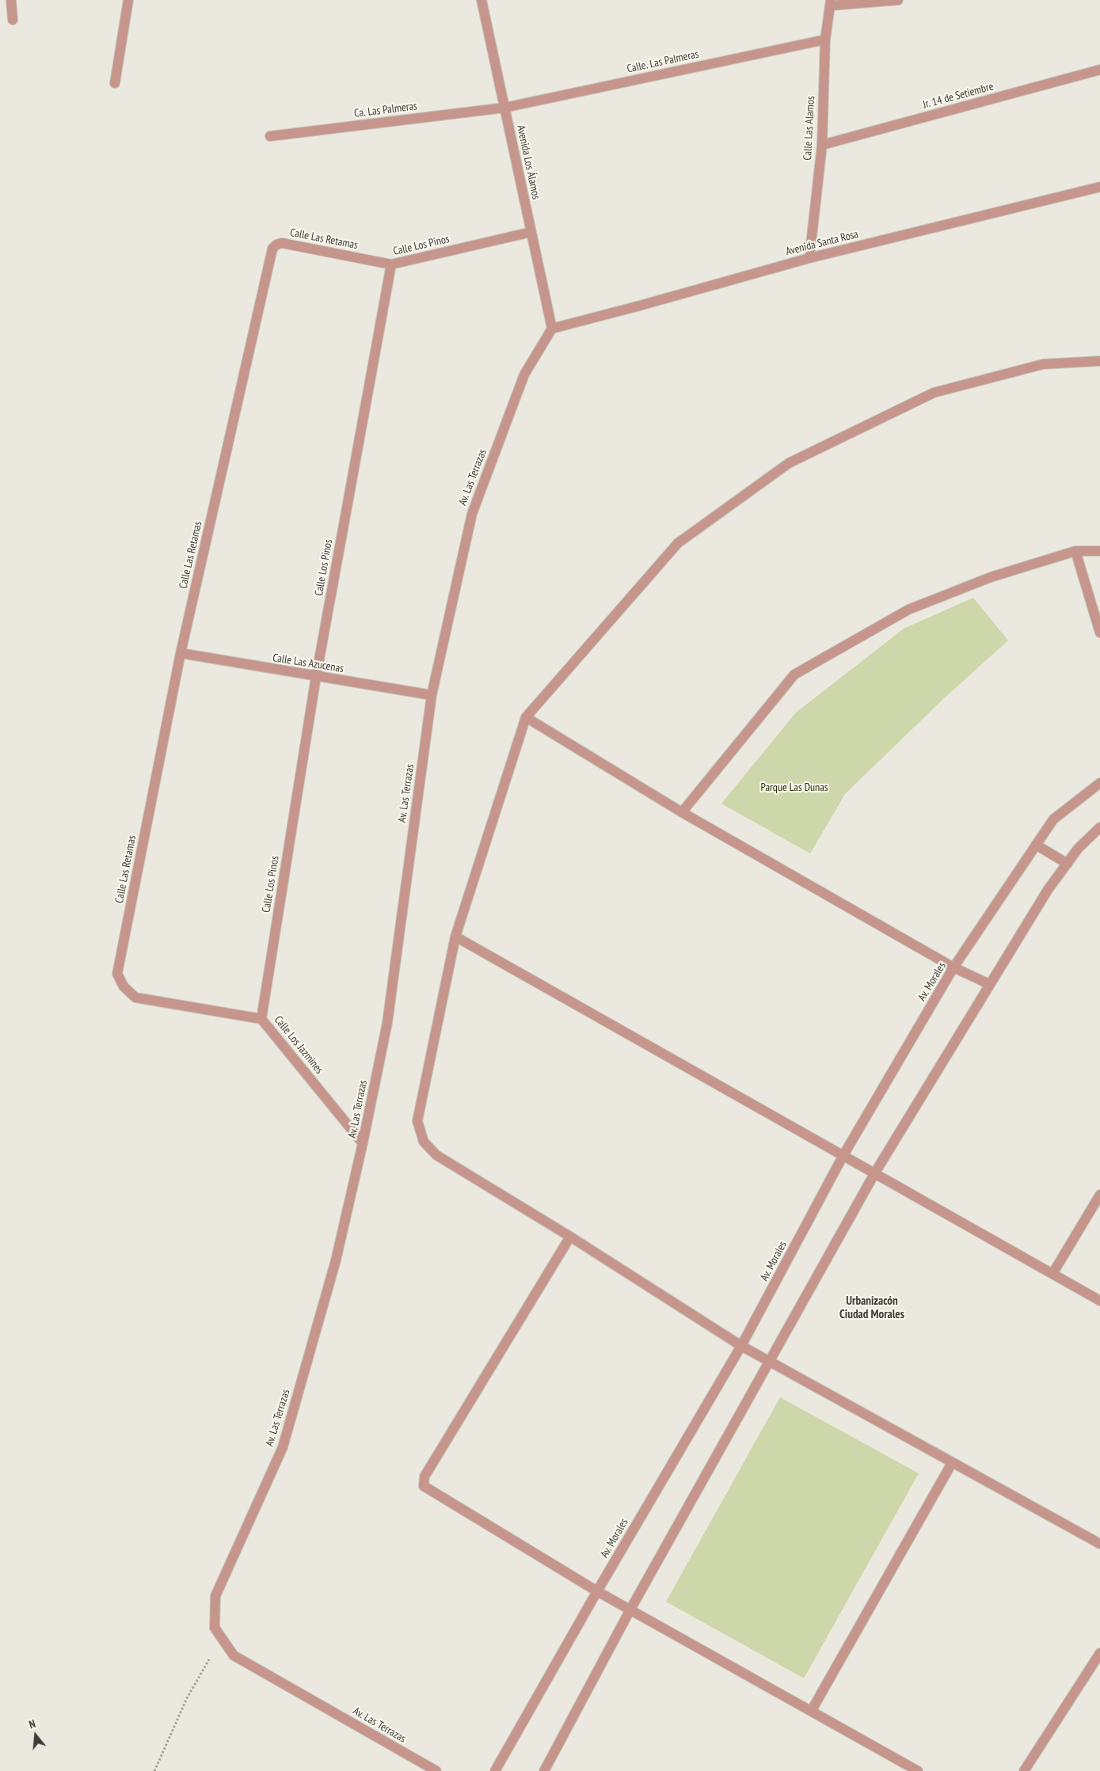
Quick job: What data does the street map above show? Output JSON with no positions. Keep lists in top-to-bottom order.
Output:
{
  "streets": {
    "street": [
      "Calle. Las Palmeras",
      "Jr. 14 de Setiembre",
      "Ca. Las Palmeras",
      "Calle Las Alamos",
      "Avenida Los Álamos",
      "Calle Las Retamas",
      "Avenida Santa Rosa",
      "Calle Los Pinos",
      "Av. Las Terrazas",
      "Calle Las Azucenas",
      "Av. Morales",
      "Calle Los Jazmines"
    ]
  },
  "crossings": [
    ["Calle. Las Palmeras", "Ca. Las Palmeras"],
    ["Calle. Las Palmeras", "Calle Las Alamos"],
    ["Calle. Las Palmeras", "Avenida Los Álamos"],
    ["Jr. 14 de Setiembre", "Calle Las Alamos"],
    ["Ca. Las Palmeras", "Avenida Los Álamos"],
    ["Calle Las Alamos", "Avenida Santa Rosa"],
    ["Avenida Los Álamos", "Avenida Santa Rosa"],
    ["Avenida Los Álamos", "Calle Los Pinos"],
    ["Avenida Los Álamos", "Av. Las Terrazas"],
    ["Calle Las Retamas", "Calle Los Pinos"],
    ["Calle Las Retamas", "Calle Las Azucenas"],
    ["Calle Las Retamas", "Calle Los Jazmines"],
    ["Avenida Santa Rosa", "Av. Las Terrazas"],
    ["Calle Los Pinos", "Calle Las Azucenas"],
    ["Calle Los Pinos", "Calle Los Jazmines"],
    ["Av. Las Terrazas", "Calle Las Azucenas"],
    ["Av. Las Terrazas", "Calle Los Jazmines"]
  ],
  "districts": ["Urbanizacón Ciudad Morales"],
  "parks": ["Parque Las Dunas"],
  "north": "top"
}
